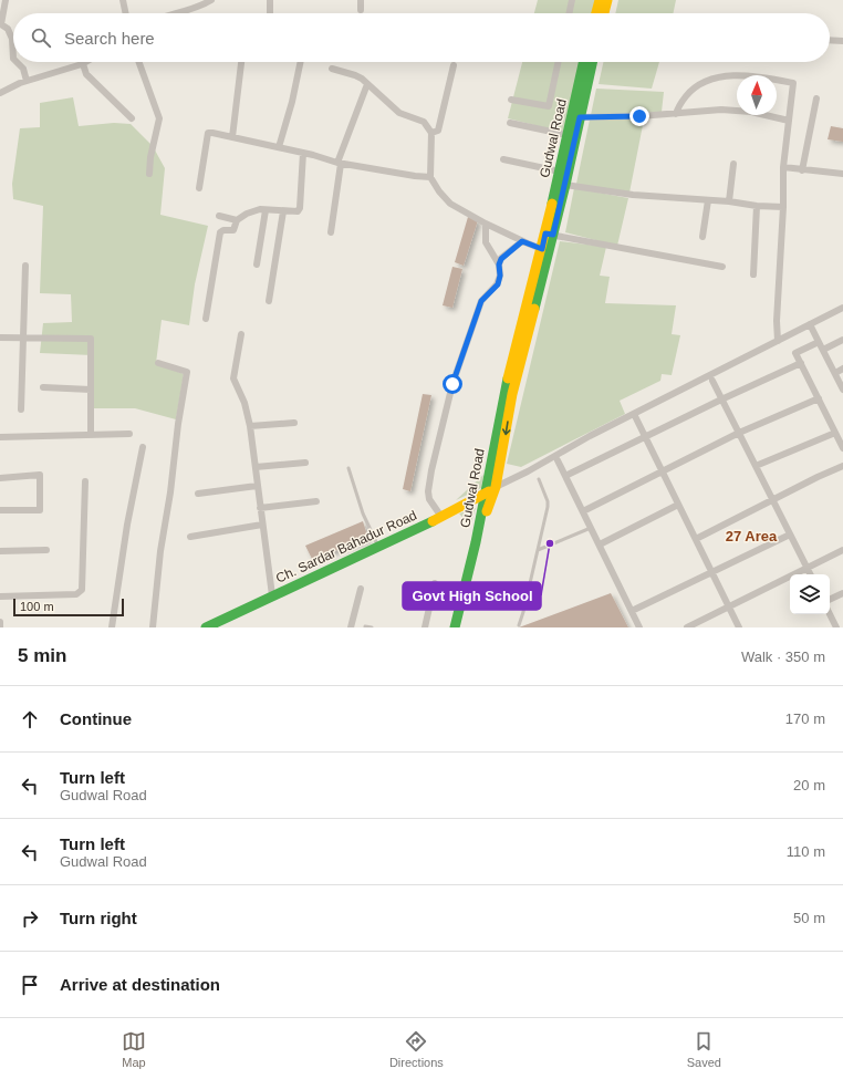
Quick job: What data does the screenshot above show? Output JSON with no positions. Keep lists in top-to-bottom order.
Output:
{
  "streets": {
    "main road": ["Gudwal Road", "Ch. Sardar Bahadur Road"]
  },
  "crossings": [
    ["Gudwal Road", "Ch. Sardar Bahadur Road"]
  ],
  "districts": ["27 Area"],
  "places": ["Govt High School"],
  "scale_bar": "100 m",
  "north": "top",
  "page": {
    "search": "Search here",
    "scale": "100 m",
    "heading": ["5 min", "Walk · 350 m"],
    "list": [
      ["Continue", "170 m"],
      ["Turn left", "Gudwal Road", "20 m"],
      ["Turn left", "Gudwal Road", "110 m"],
      ["Turn right", "50 m"],
      "Arrive at destination"
    ],
    "nav": ["Map", "Directions", "Saved"]
  }
}
